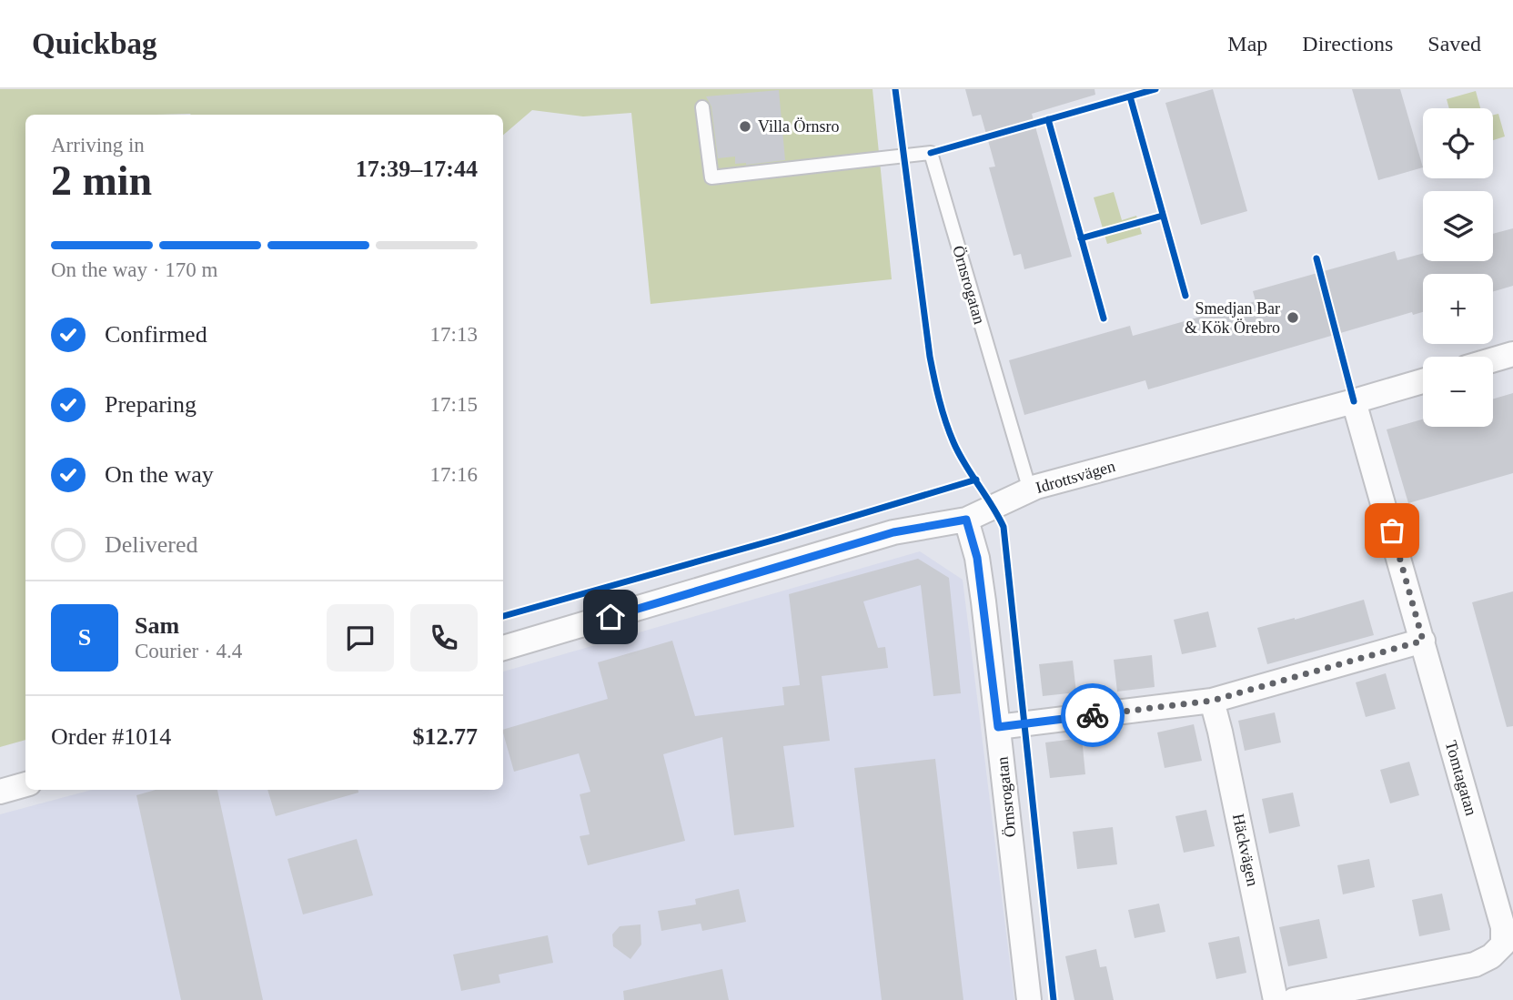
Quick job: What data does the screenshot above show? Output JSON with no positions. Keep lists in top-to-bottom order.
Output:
{
  "streets": {
    "street": [
      "Örnsrogatan",
      "Idrottsvägen",
      "Tomtagatan",
      "Häckvägen"
    ]
  },
  "crossings": [
    ["Örnsrogatan", "Idrottsvägen"],
    ["Idrottsvägen", "Tomtagatan"]
  ],
  "places": ["Villa Örnsro", "Smedjan Bar & Kök Örebro"],
  "page": {
    "header": "Quickbag",
    "nav": ["Map", "Directions", "Saved"],
    "map_buttons": ["+", "−"],
    "heading": ["2 min", "Arriving in", "17:39–17:44"],
    "panel": [
      "Sam",
      "Courier · 4.4",
      "Order #1014",
      "$12.77"
    ],
    "bar": "On the way · 170 m",
    "list": [
      ["Confirmed", "17:13"],
      ["Preparing", "17:15"],
      ["On the way", "17:16"],
      "Delivered"
    ],
    "round": "S"
  }
}
